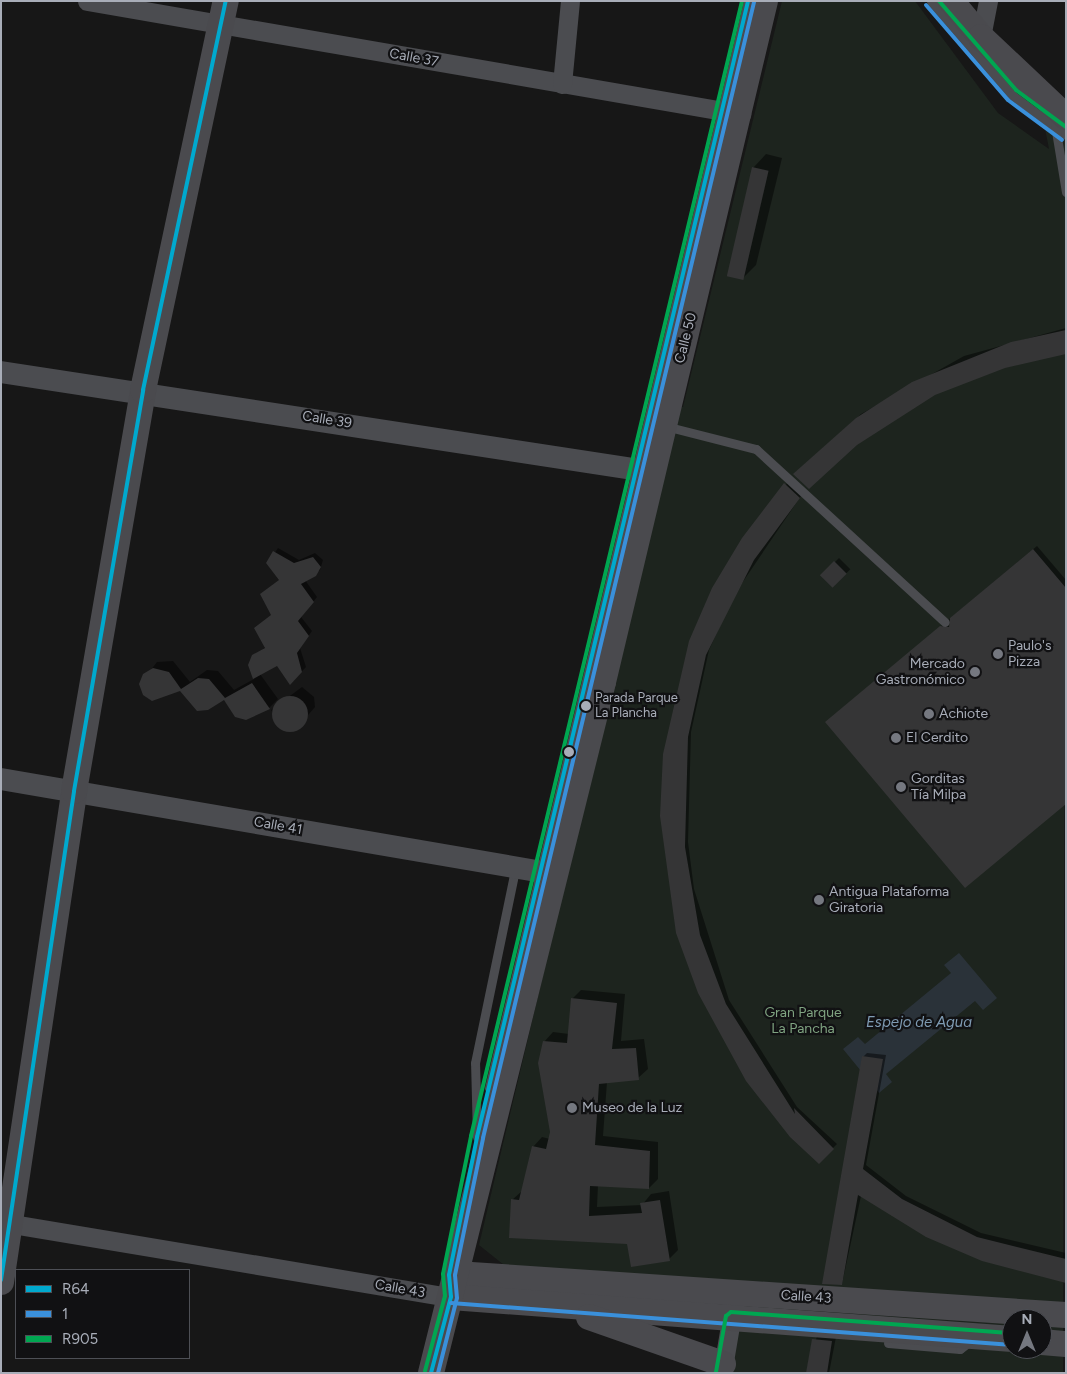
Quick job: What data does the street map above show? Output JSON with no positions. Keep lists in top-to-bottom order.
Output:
{
  "streets": {
    "main road": ["Calle 50", "Calle 43"],
    "street": ["Calle 37", "Calle 39", "Calle 41"]
  },
  "crossings": [
    ["Calle 37", "Calle 50"],
    ["Calle 50", "Calle 39"],
    ["Calle 50", "Calle 41"],
    ["Calle 50", "Calle 43"]
  ],
  "water": ["Espejo de Agua"],
  "parks": ["Gran Parque La Pancha"],
  "places": [
    "Paulo's Pizza",
    "Mercado Gastronómico",
    "Parada Parque La Plancha",
    "Achiote",
    "El Cerdito",
    "Gorditas Tía Milpa",
    "Antigua Plataforma Giratoria",
    "Museo de la Luz"
  ],
  "lines": ["transit line R64", "transit line R905", "transit line 1"],
  "legend": ["R64", "1", "R905"],
  "north": "top"
}
